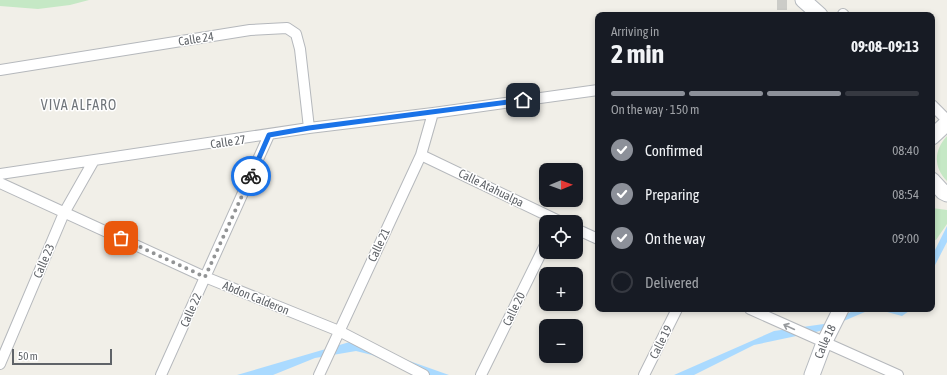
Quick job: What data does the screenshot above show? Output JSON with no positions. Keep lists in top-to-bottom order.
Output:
{
  "streets": {
    "main road": ["Calle 18"],
    "street": [
      "Calle 24",
      "Calle 27",
      "Calle Atahualpa",
      "Calle 21",
      "Calle 23",
      "Abdon Calderon",
      "Calle 20",
      "Calle 22",
      "Calle 19"
    ]
  },
  "crossings": [
    ["Calle 24", "Calle 27"],
    ["Calle 27", "Calle 21"],
    ["Calle 27", "Calle 23"],
    ["Calle 27", "Calle 22"],
    ["Calle Atahualpa", "Calle 21"],
    ["Calle 21", "Abdon Calderon"],
    ["Calle 23", "Abdon Calderon"],
    ["Abdon Calderon", "Calle 22"]
  ],
  "districts": ["VIVA ALFARO"],
  "scale_bar": "50 m",
  "north": "right",
  "page": {
    "heading": ["2 min", "Arriving in", "09:08–09:13"],
    "bar": "On the way · 150 m",
    "list": [
      ["Confirmed", "08:40"],
      ["Preparing", "08:54"],
      ["On the way", "09:00"],
      "Delivered"
    ],
    "map_buttons": ["+", "−"],
    "scale": "50 m"
  }
}
